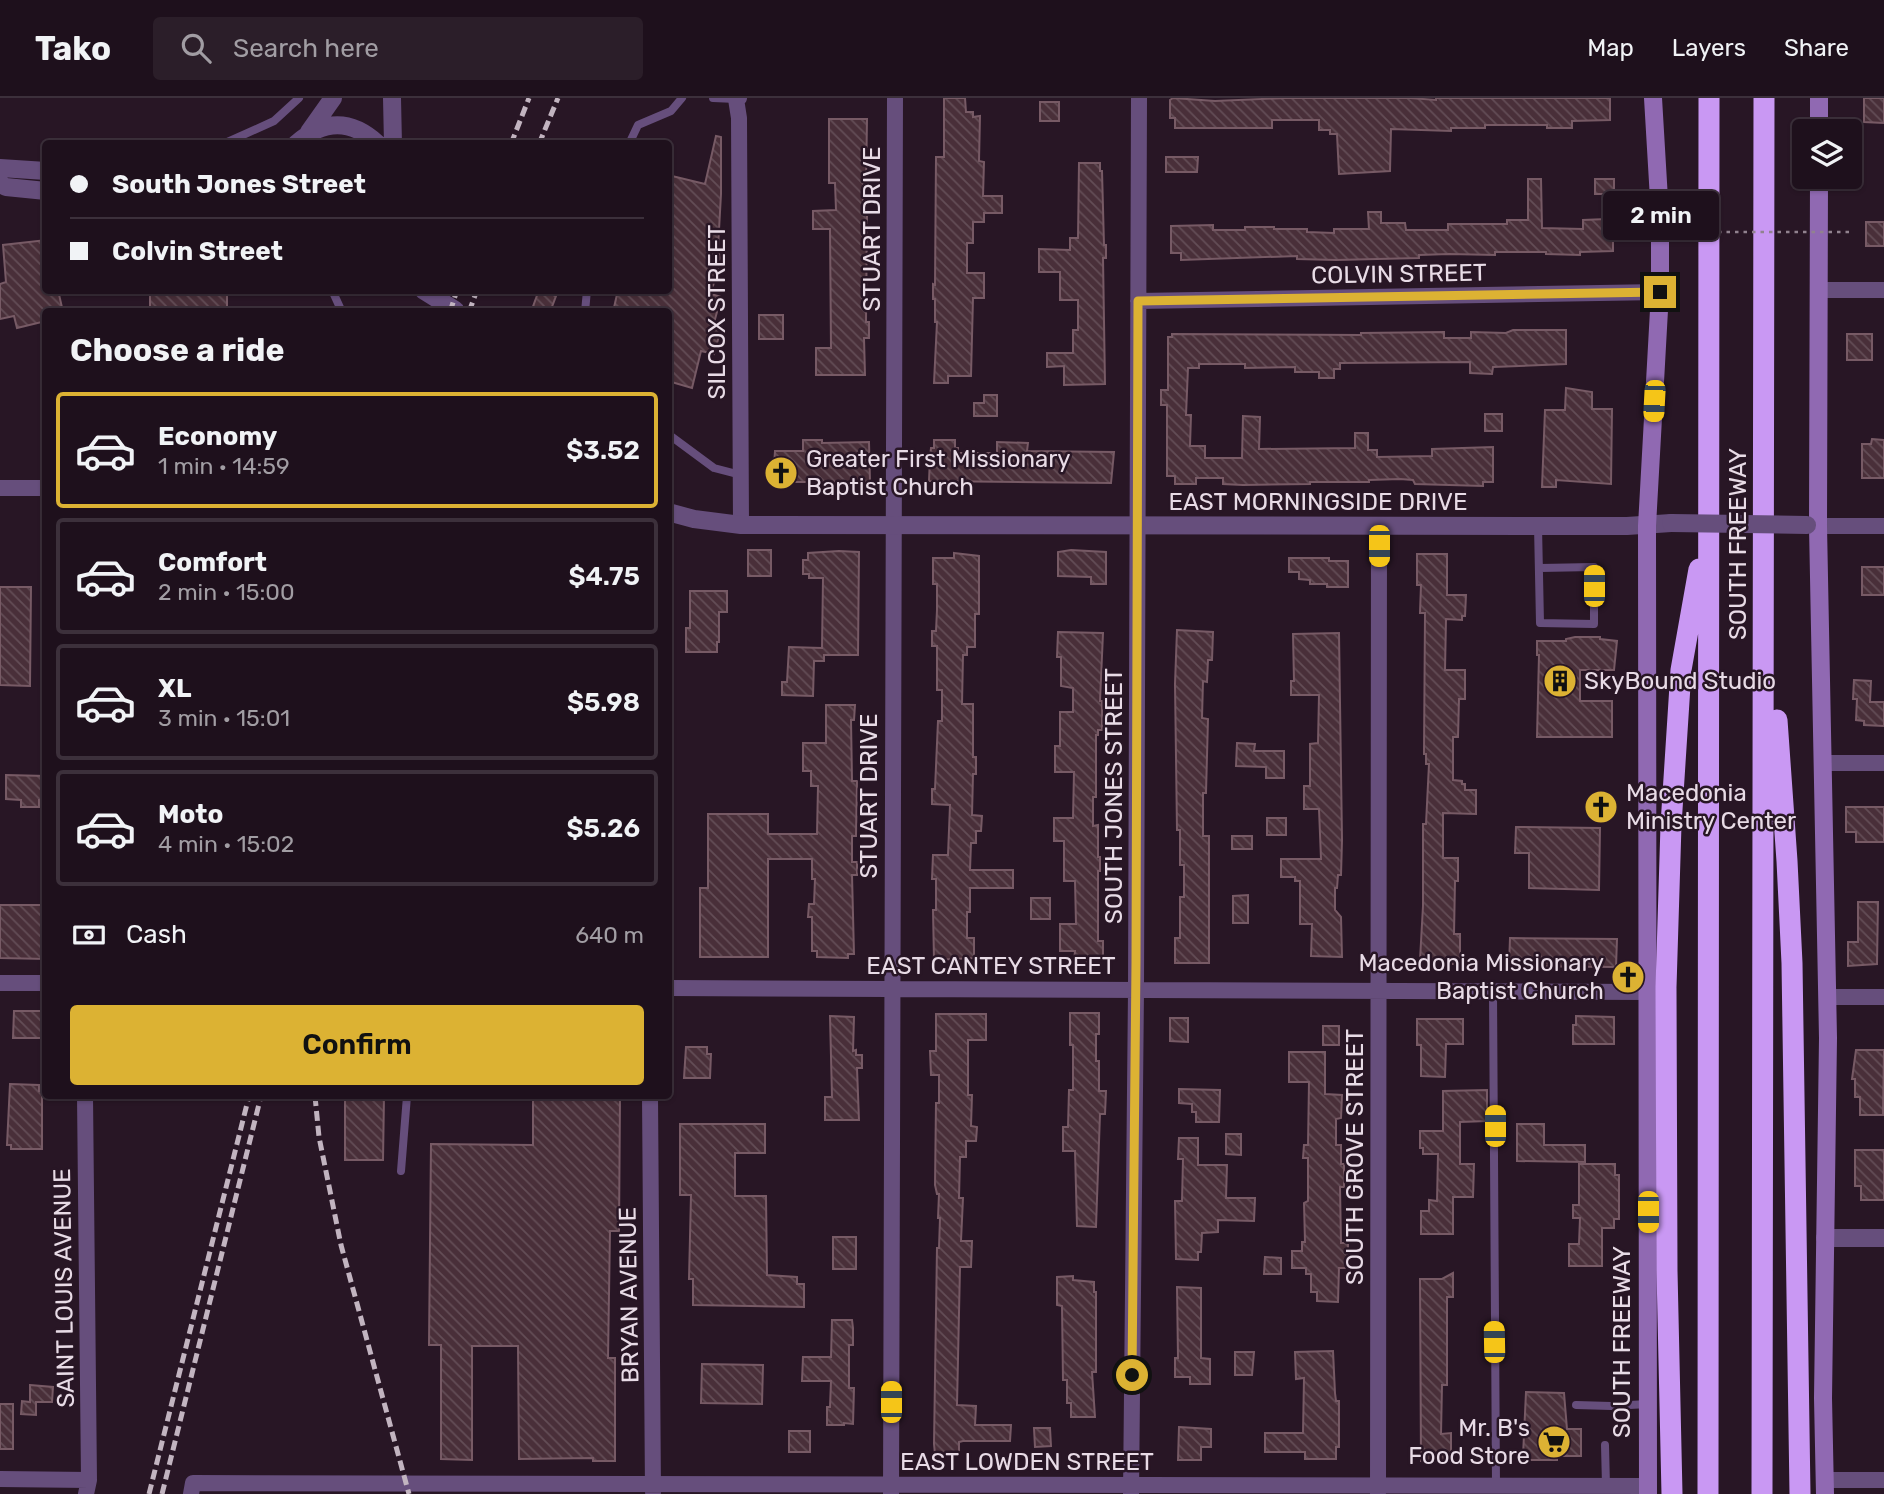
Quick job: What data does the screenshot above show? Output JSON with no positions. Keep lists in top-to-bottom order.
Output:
{
  "streets": {
    "highway": ["SOUTH FREEWAY"],
    "street": [
      "STUART DRIVE",
      "COLVIN STREET",
      "SILCOX STREET",
      "EAST MORNINGSIDE DRIVE",
      "SOUTH JONES STREET",
      "EAST CANTEY STREET",
      "SOUTH GROVE STREET",
      "SAINT LOUIS AVENUE",
      "BRYAN AVENUE",
      "EAST LOWDEN STREET"
    ]
  },
  "crossings": [
    ["STUART DRIVE", "EAST MORNINGSIDE DRIVE"],
    ["STUART DRIVE", "EAST CANTEY STREET"],
    ["STUART DRIVE", "EAST LOWDEN STREET"],
    ["COLVIN STREET", "SOUTH FREEWAY"],
    ["COLVIN STREET", "SOUTH JONES STREET"],
    ["SILCOX STREET", "EAST MORNINGSIDE DRIVE"],
    ["EAST MORNINGSIDE DRIVE", "SOUTH FREEWAY"],
    ["EAST MORNINGSIDE DRIVE", "SOUTH JONES STREET"],
    ["EAST MORNINGSIDE DRIVE", "SOUTH GROVE STREET"],
    ["SOUTH FREEWAY", "EAST CANTEY STREET"],
    ["SOUTH FREEWAY", "EAST LOWDEN STREET"],
    ["SOUTH JONES STREET", "EAST CANTEY STREET"],
    ["SOUTH JONES STREET", "EAST LOWDEN STREET"],
    ["EAST CANTEY STREET", "SOUTH GROVE STREET"],
    ["SOUTH GROVE STREET", "EAST LOWDEN STREET"],
    ["BRYAN AVENUE", "EAST LOWDEN STREET"]
  ],
  "places": {
    "church": ["Greater First Missionary Baptist Church", "Macedonia Ministry Center", "Macedonia Missionary Baptist Church"],
    "building": ["SkyBound Studio"],
    "supermarket": ["Mr. B's Food Store"]
  },
  "page": {
    "header": "Tako",
    "search": "Search here",
    "nav": ["Map", "Layers", "Share"],
    "banner": ["South Jones Street", "Colvin Street"],
    "bubble": "2 min",
    "heading": "Choose a ride",
    "list": [
      {
        "name": "Economy",
        "note": "1 min · 14:59",
        "value": "$3.52"
      },
      {
        "name": "Comfort",
        "note": "2 min · 15:00",
        "value": "$4.75"
      },
      {
        "name": "XL",
        "note": "3 min · 15:01",
        "value": "$5.98"
      },
      {
        "name": "Moto",
        "note": "4 min · 15:02",
        "value": "$5.26"
      }
    ],
    "pay": ["Cash", "640 m"],
    "buttons": "Confirm"
  }
}
